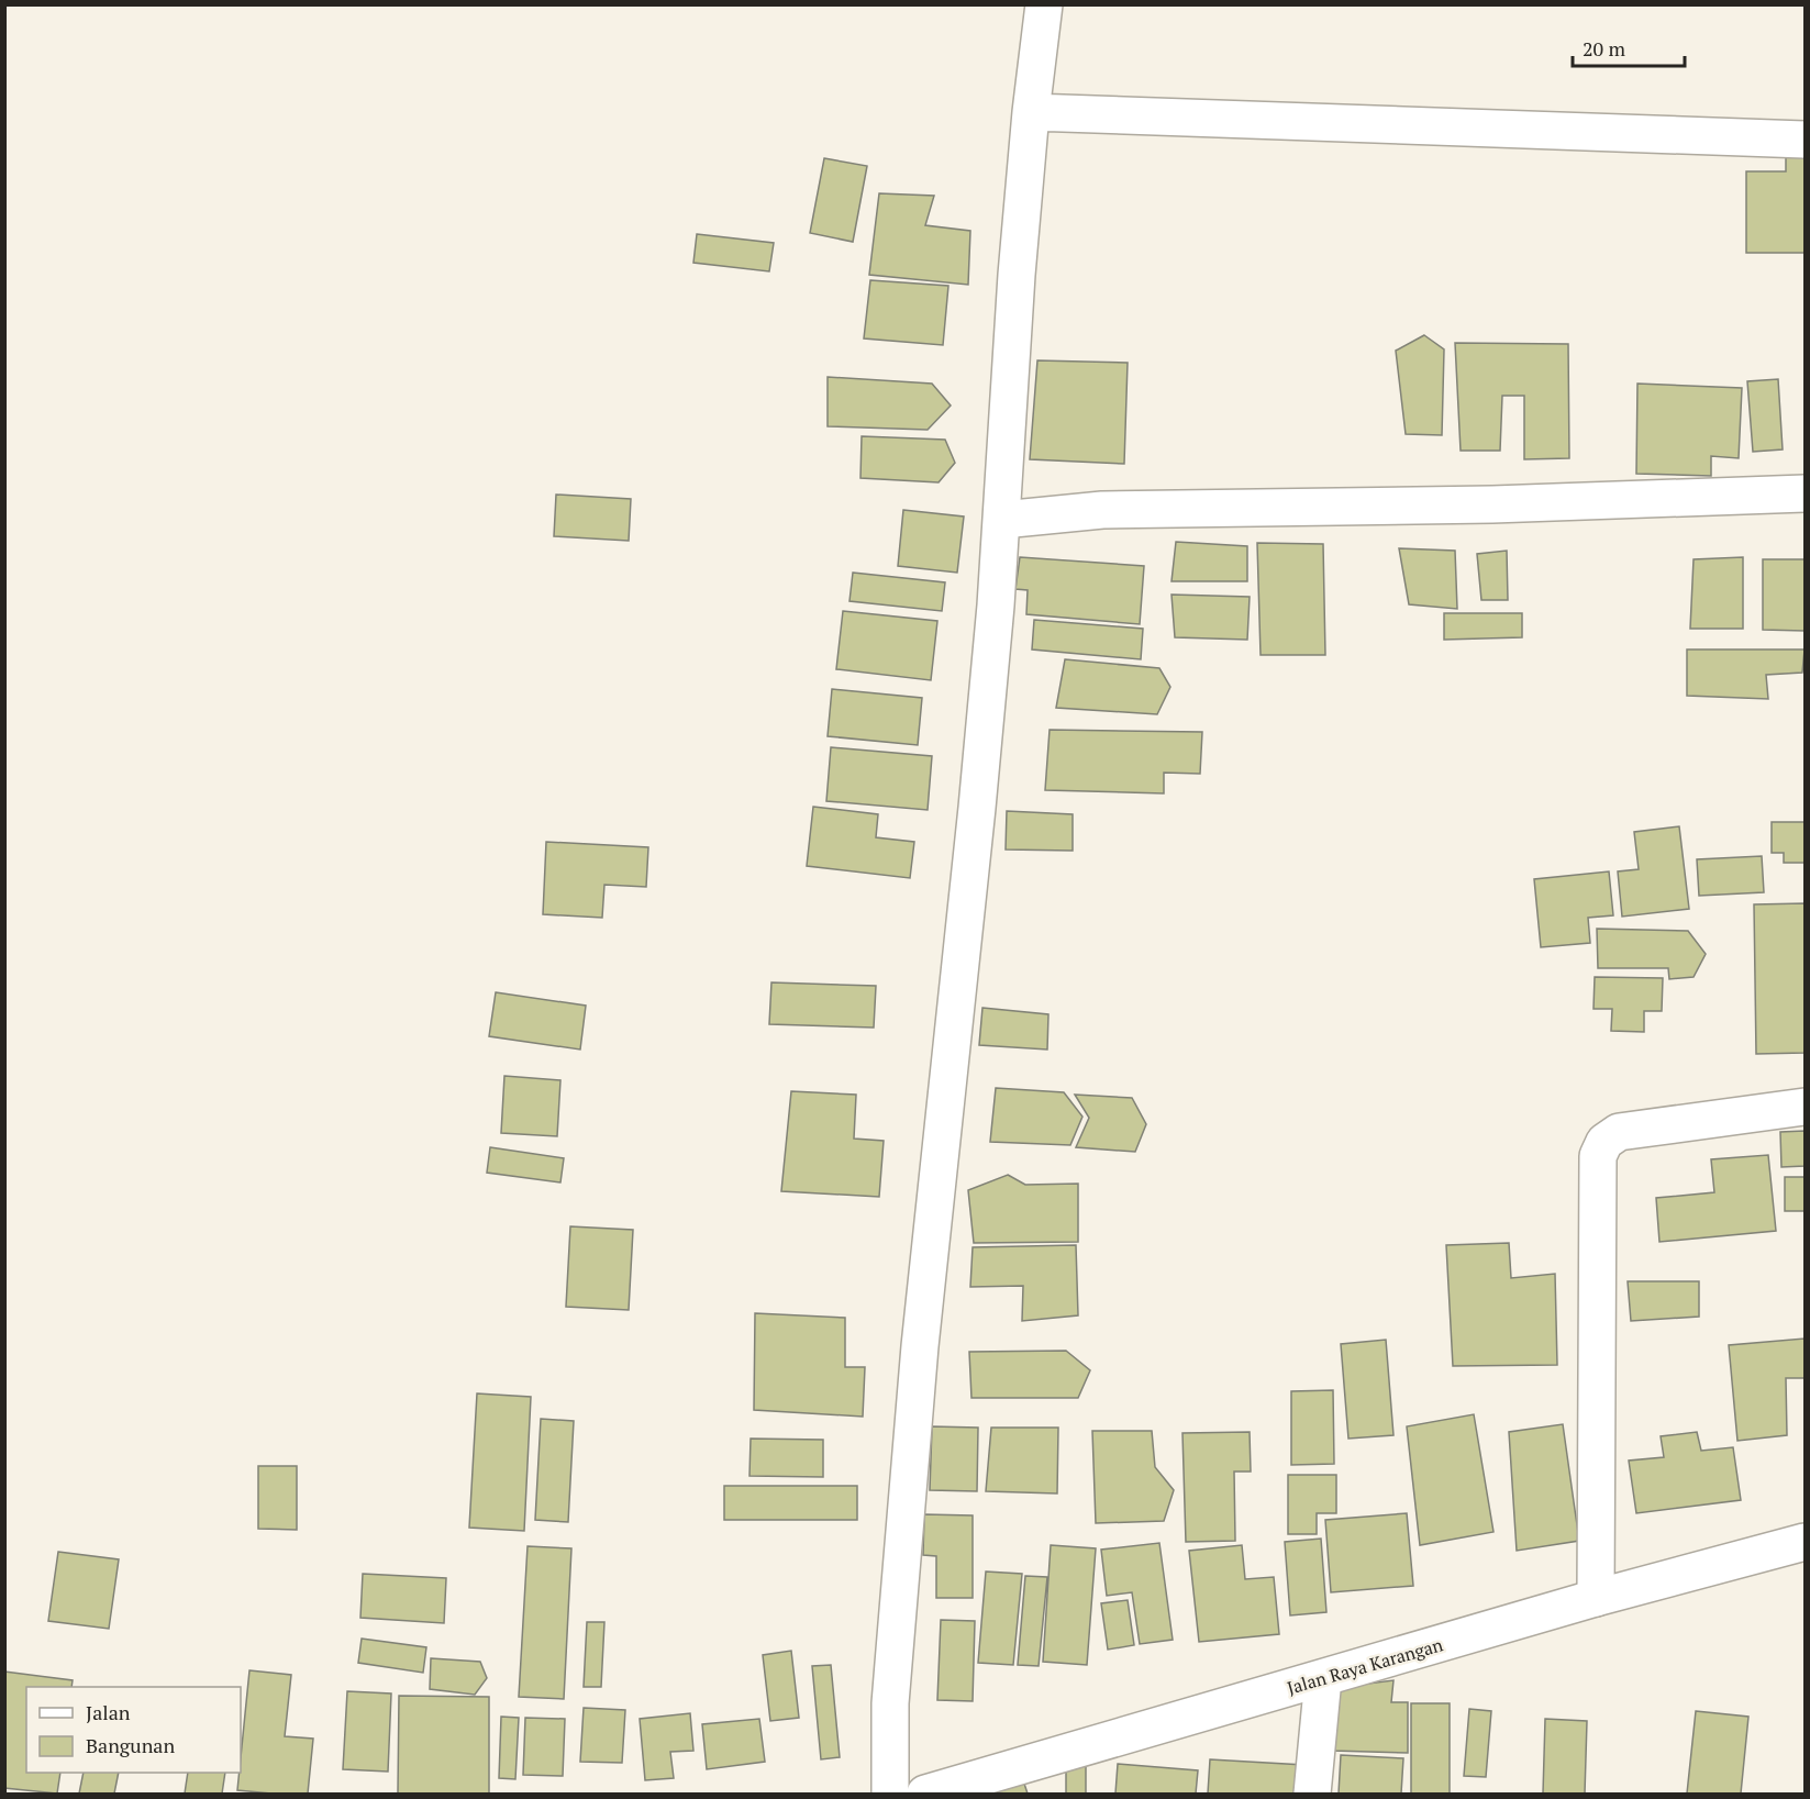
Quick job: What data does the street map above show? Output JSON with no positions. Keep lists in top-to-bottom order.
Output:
{
  "streets": {
    "main road": ["Jalan Raya Karangan"]
  },
  "legend": ["Jalan", "Bangunan"],
  "scale_bar": "20 m"
}
